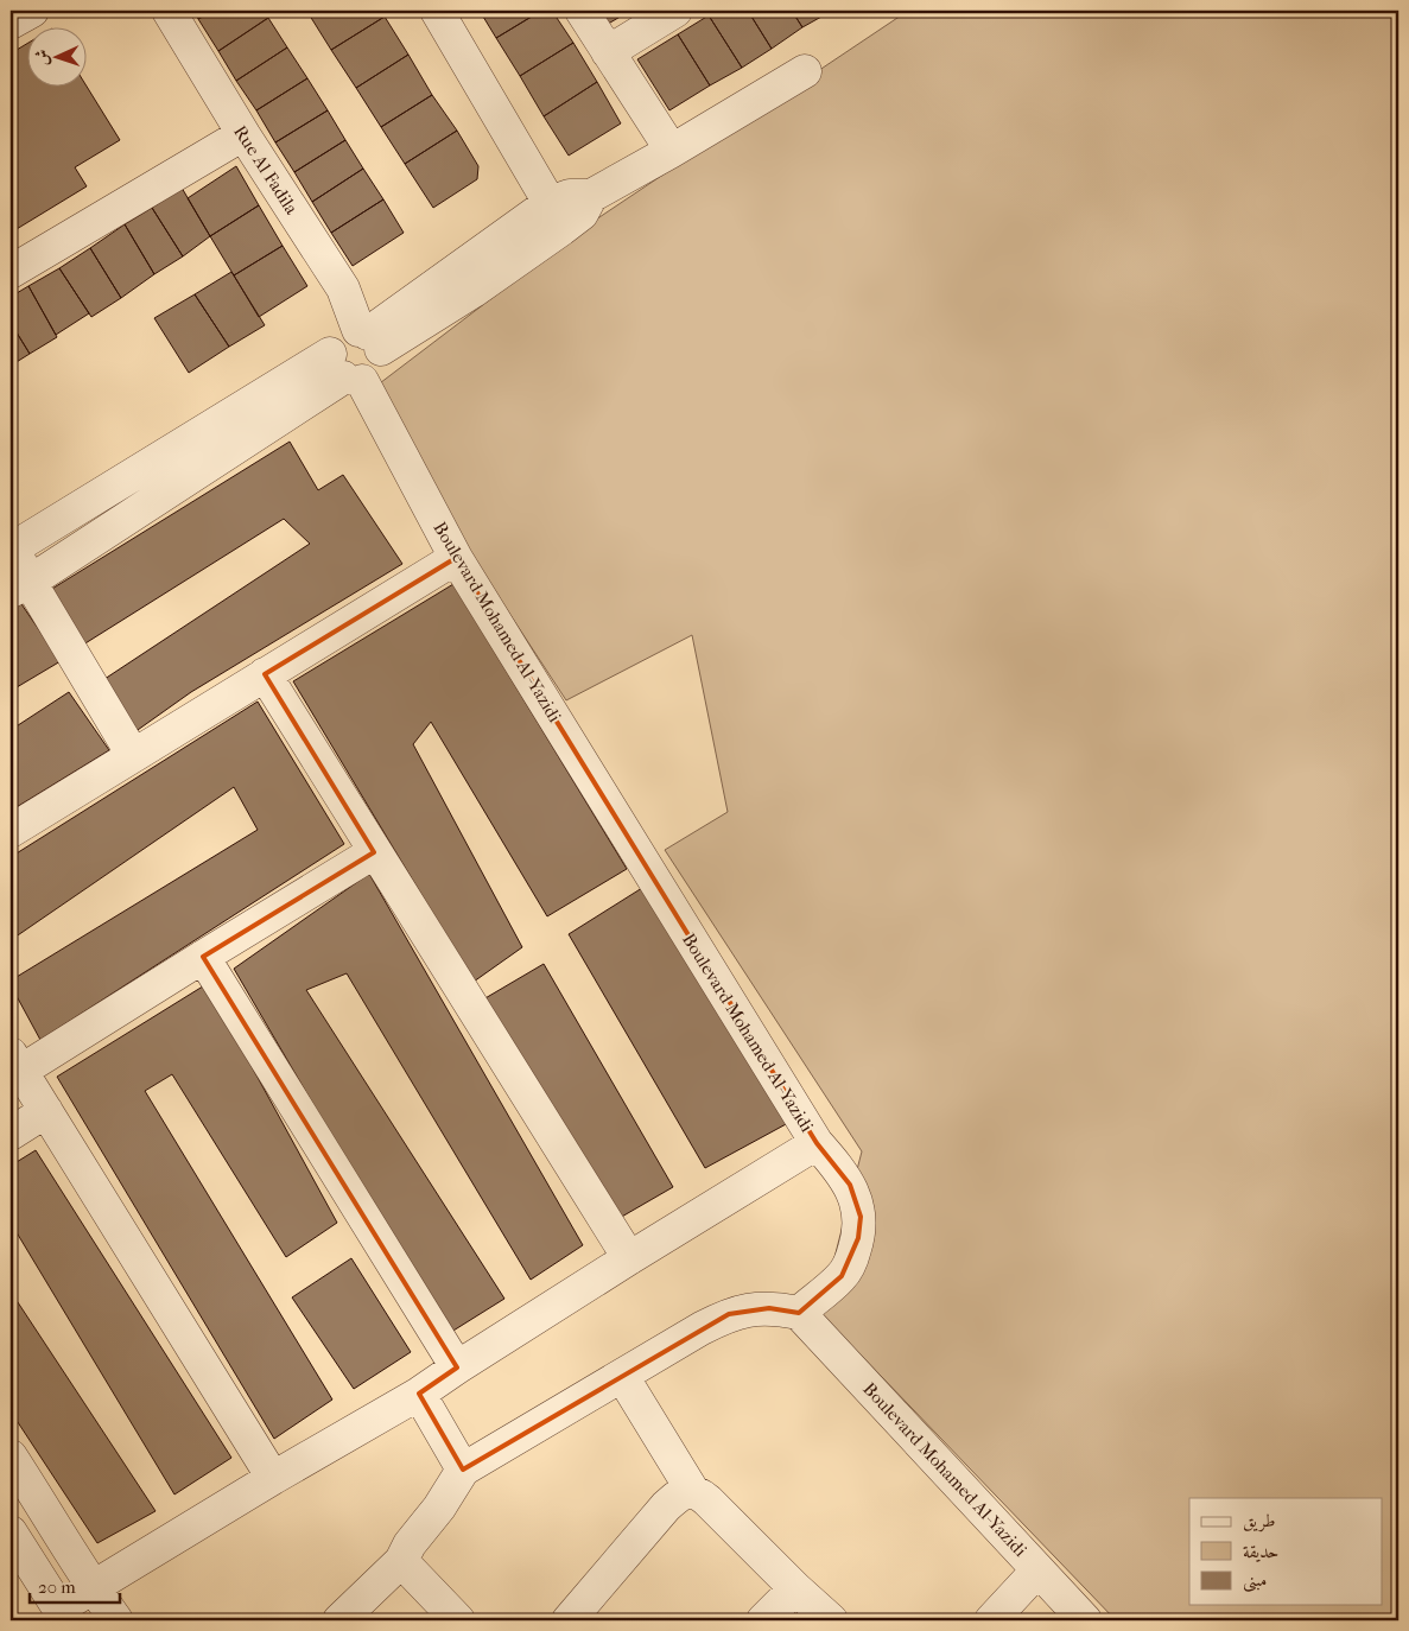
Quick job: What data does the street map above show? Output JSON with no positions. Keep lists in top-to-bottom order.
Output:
{
  "streets": {
    "street": ["Rue Al Fadila", "Boulevard Mohamed Al-Yazidi"]
  },
  "legend": ["طريق", "حديقة", "مبنى"],
  "scale_bar": "20 m",
  "north": "left"
}
